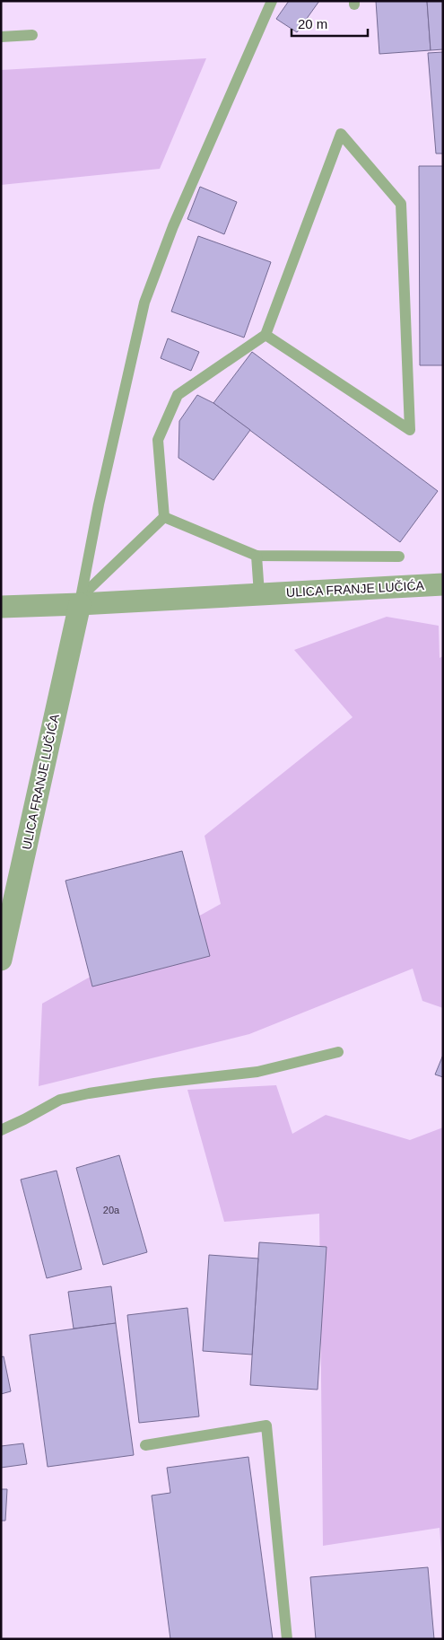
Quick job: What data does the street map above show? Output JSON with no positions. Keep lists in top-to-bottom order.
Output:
{
  "streets": {
    "street": ["ULICA FRANJE LUČIĆA"]
  },
  "house_numbers": ["20a"],
  "scale_bar": "20 m"
}
